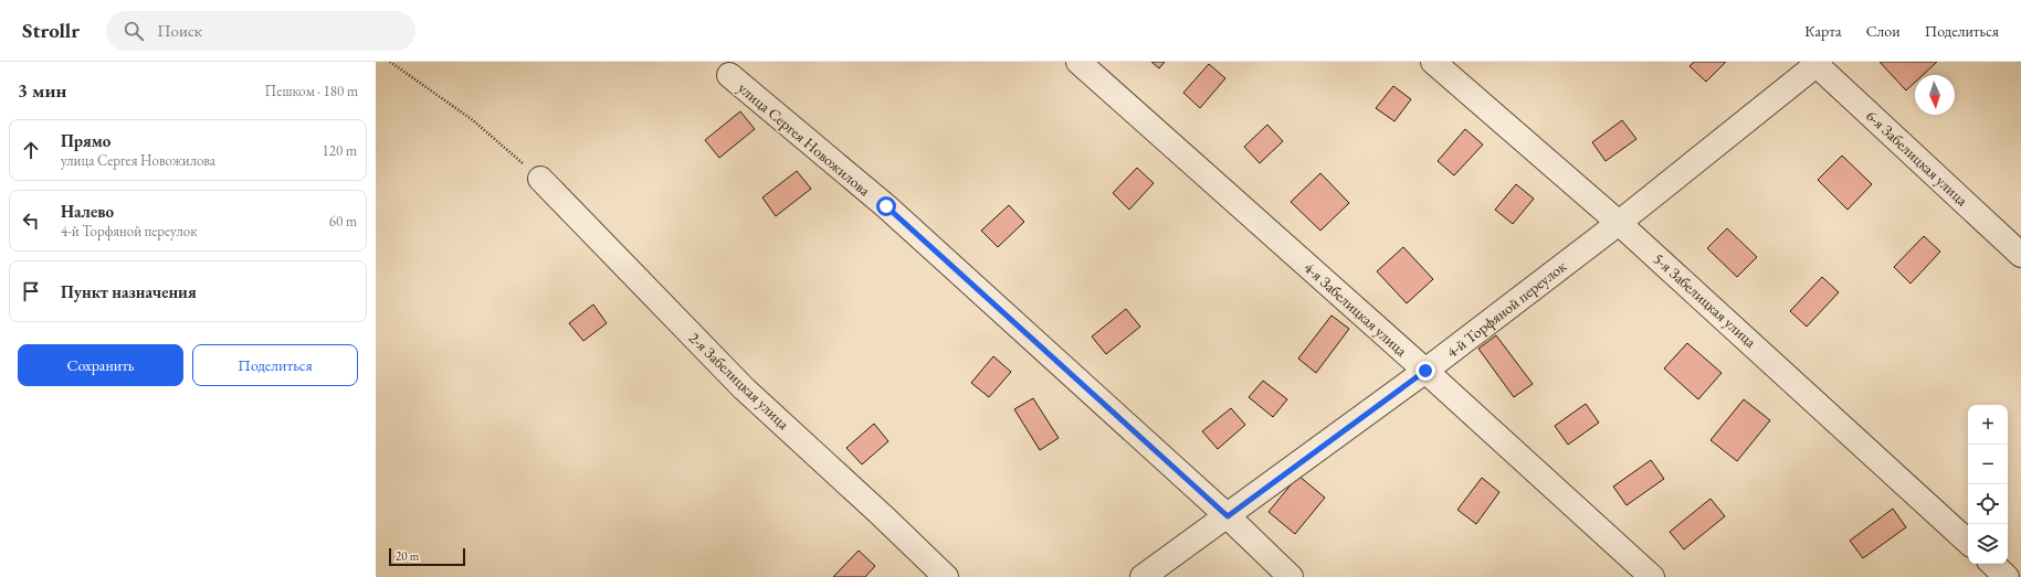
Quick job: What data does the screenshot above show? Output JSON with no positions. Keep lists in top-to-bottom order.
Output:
{
  "streets": {
    "street": [
      "улица Сергея Новожилова",
      "6-я Забелицкая улица",
      "5-я Забелицкая улица",
      "4-я Забелицкая улица",
      "4-й Торфяной переулок",
      "2-я Забелицкая улица"
    ]
  },
  "crossings": [
    ["улица Сергея Новожилова", "4-й Торфяной переулок"],
    ["6-я Забелицкая улица", "4-й Торфяной переулок"],
    ["5-я Забелицкая улица", "4-й Торфяной переулок"],
    ["4-я Забелицкая улица", "4-й Торфяной переулок"]
  ],
  "scale_bar": "20 m",
  "north": "bottom",
  "page": {
    "header": "Strollr",
    "search": "Поиск",
    "nav": ["Карта", "Слои", "Поделиться"],
    "heading": ["3 мин", "Пешком · 180 m"],
    "list": [
      ["Прямо", "улица Сергея Новожилова", "120 m"],
      ["Налево", "4-й Торфяной переулок", "60 m"],
      "Пункт назначения"
    ],
    "buttons": ["Сохранить", "Поделиться"],
    "map_buttons": ["+", "−"],
    "scale": "20 m"
  }
}
